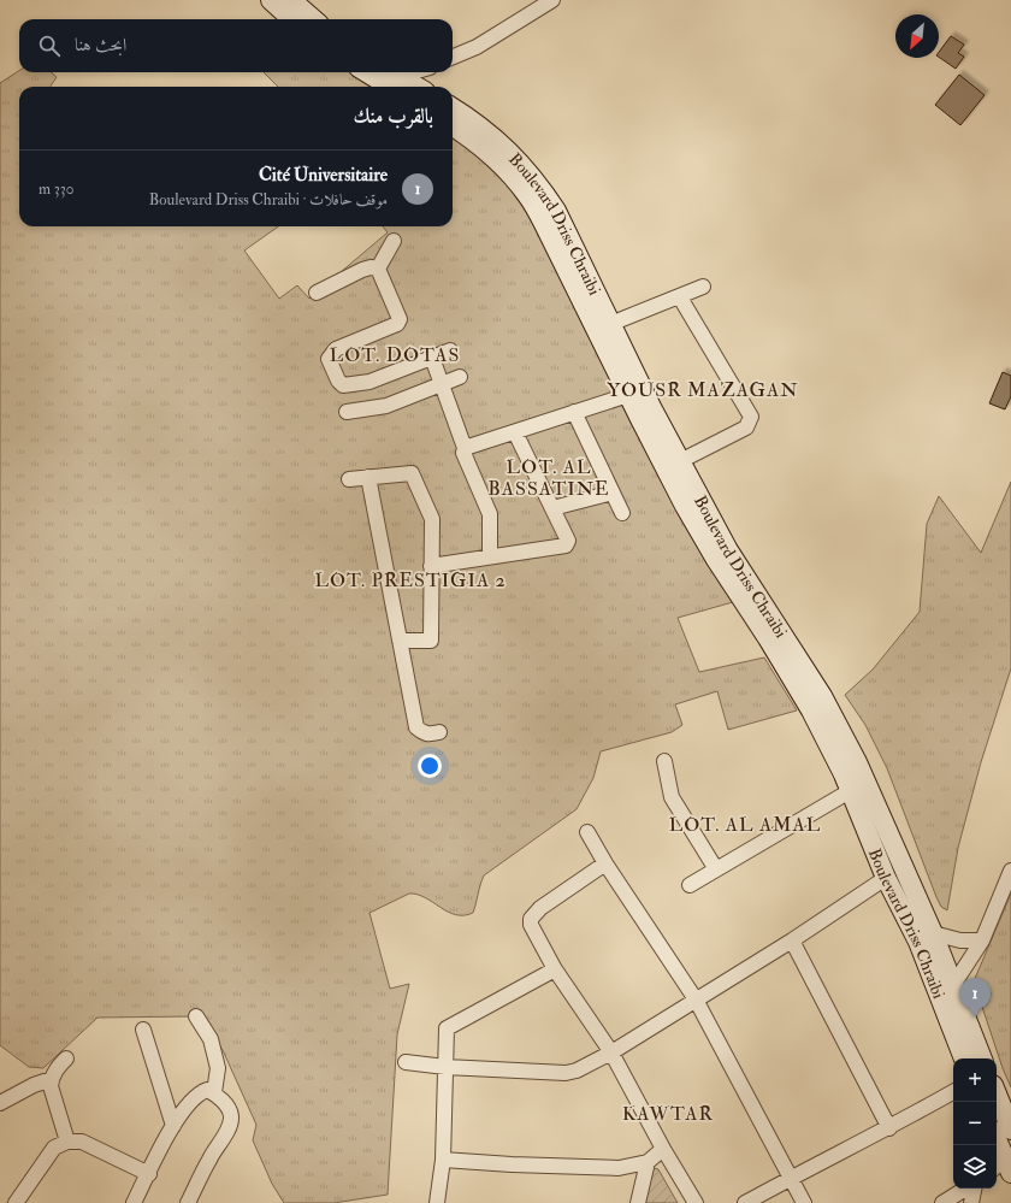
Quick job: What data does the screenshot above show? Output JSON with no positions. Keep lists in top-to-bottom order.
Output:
{
  "streets": {
    "main road": ["Boulevard Driss Chraibi"]
  },
  "districts": [
    "LOT. DOTAS",
    "YOUSR MAZAGAN",
    "LOT. AL BASSATINE",
    "LOT. PRESTIGIA 2",
    "LOT. AL AMAL",
    "KAWTAR"
  ],
  "north": "bottom left",
  "page": {
    "search": "ابحث هنا",
    "heading": "بالقرب منك",
    "list": [
      {
        "mark": "1",
        "name": "Cité Universitaire",
        "note": "موقف حافلات · Boulevard Driss Chraibi",
        "value": "330 m"
      }
    ],
    "pins": "1",
    "map_buttons": ["+", "−"]
  }
}
